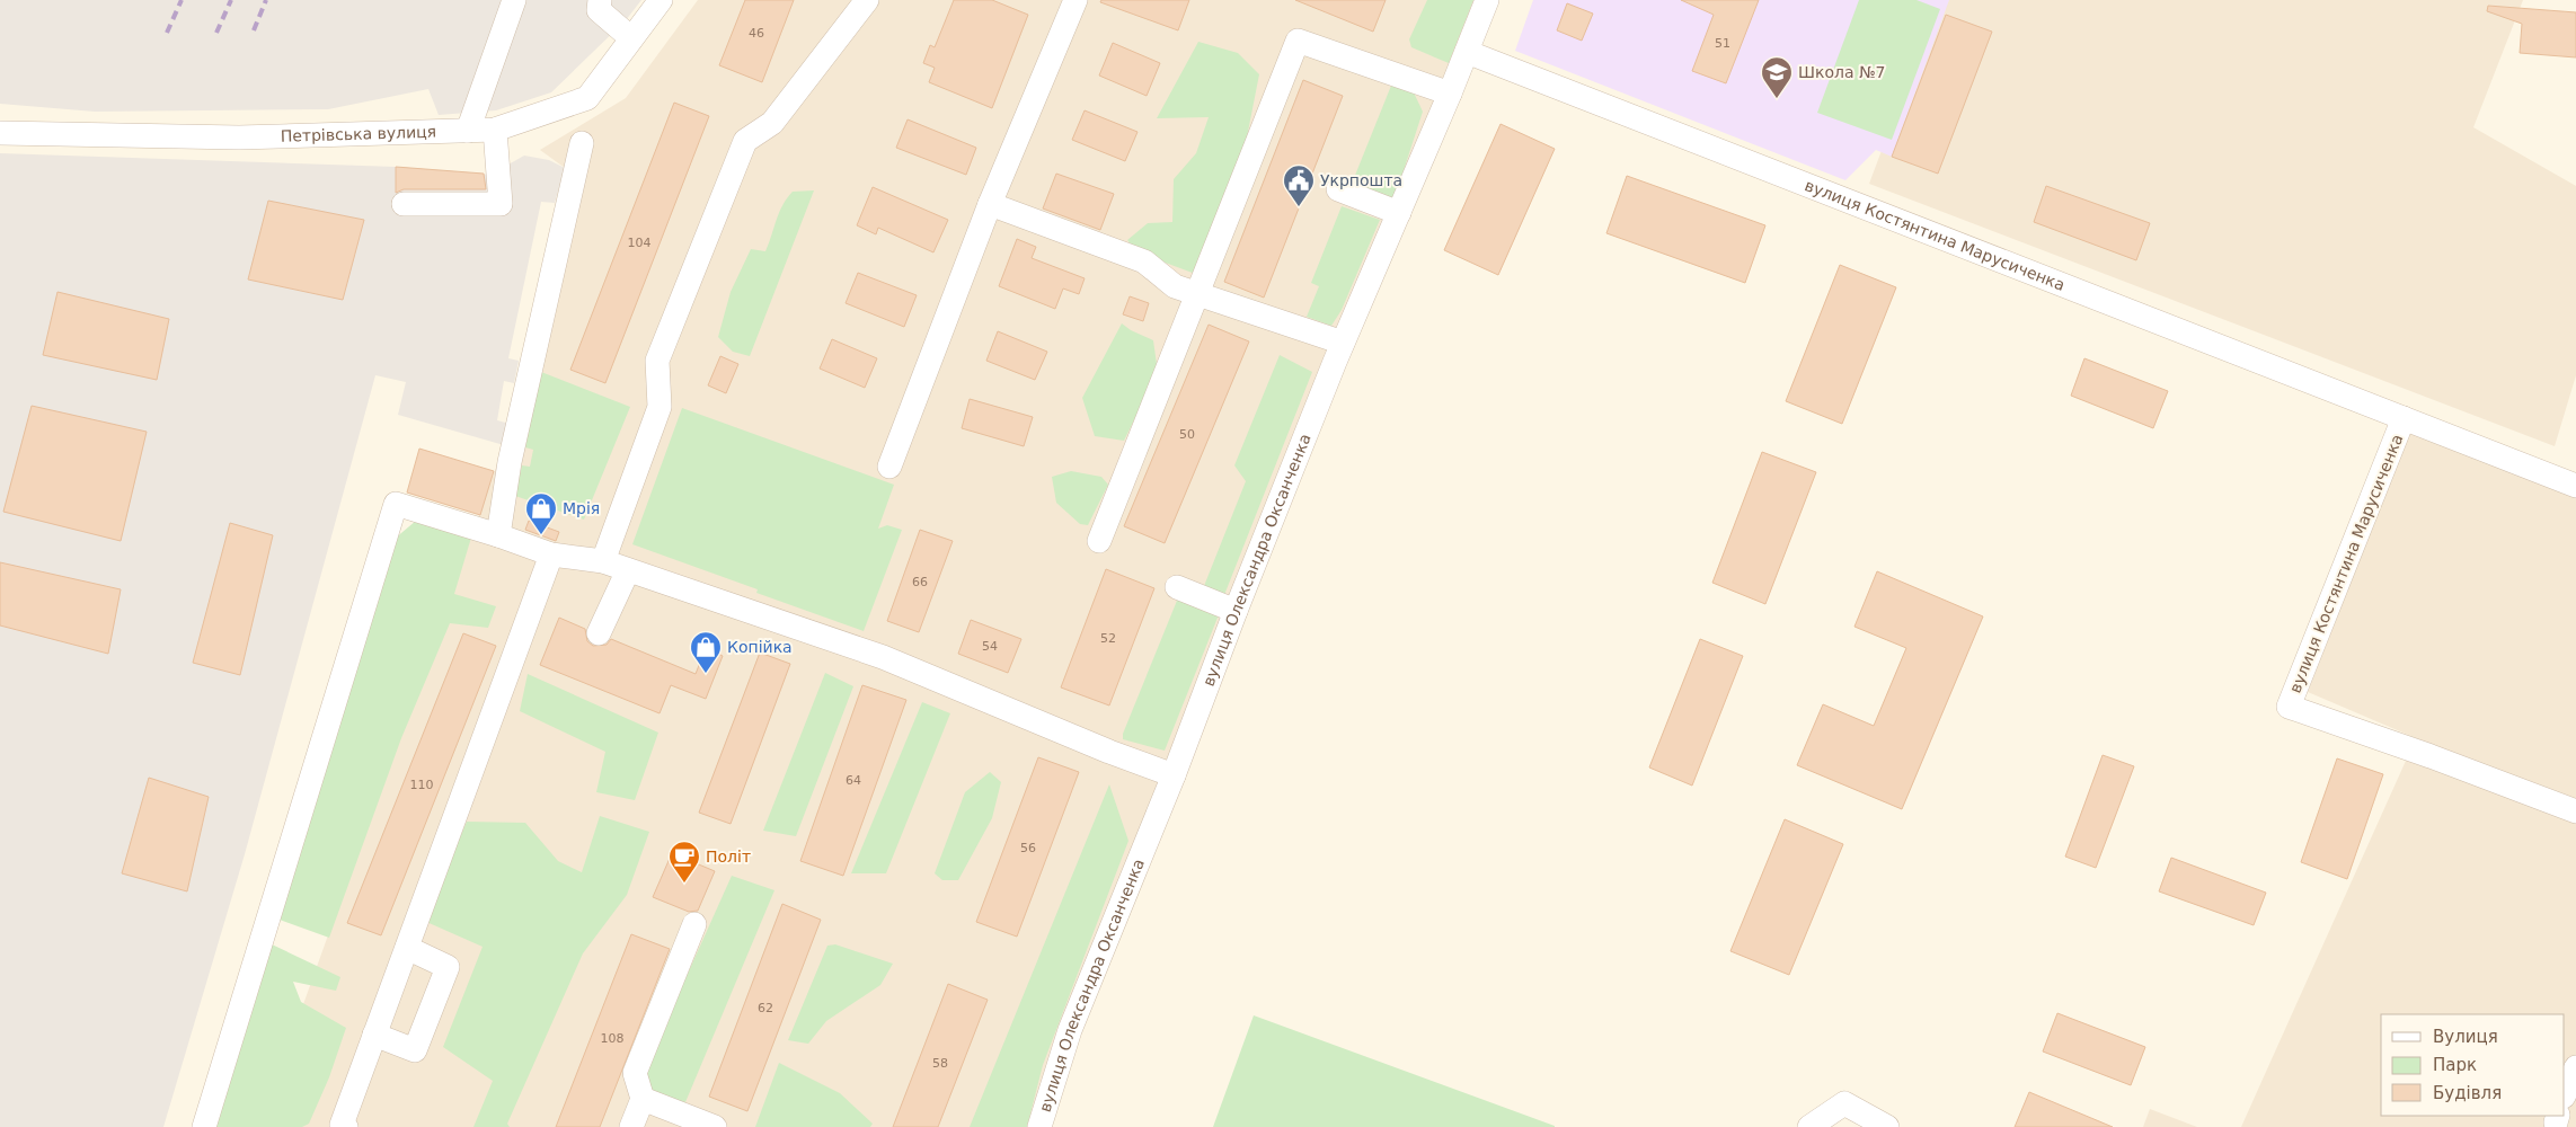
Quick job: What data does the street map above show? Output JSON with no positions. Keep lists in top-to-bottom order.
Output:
{
  "streets": {
    "street": ["Петрівська вулиця", "вулиця Костянтина Марусиченка", "вулиця Олександра Оксанченка"]
  },
  "crossings": [
    ["вулиця Костянтина Марусиченка", "вулиця Олександра Оксанченка"]
  ],
  "places": {
    "school or university": ["Школа №7"],
    "public building": ["Укрпошта"],
    "shop": ["Мрія", "Копійка"],
    "cafe": ["Політ"]
  },
  "house_numbers": [
    "46",
    "51",
    "104",
    "50",
    "66",
    "52",
    "54",
    "64",
    "110",
    "56",
    "62",
    "108",
    "58"
  ],
  "legend": ["Вулиця", "Парк", "Будівля"]
}
